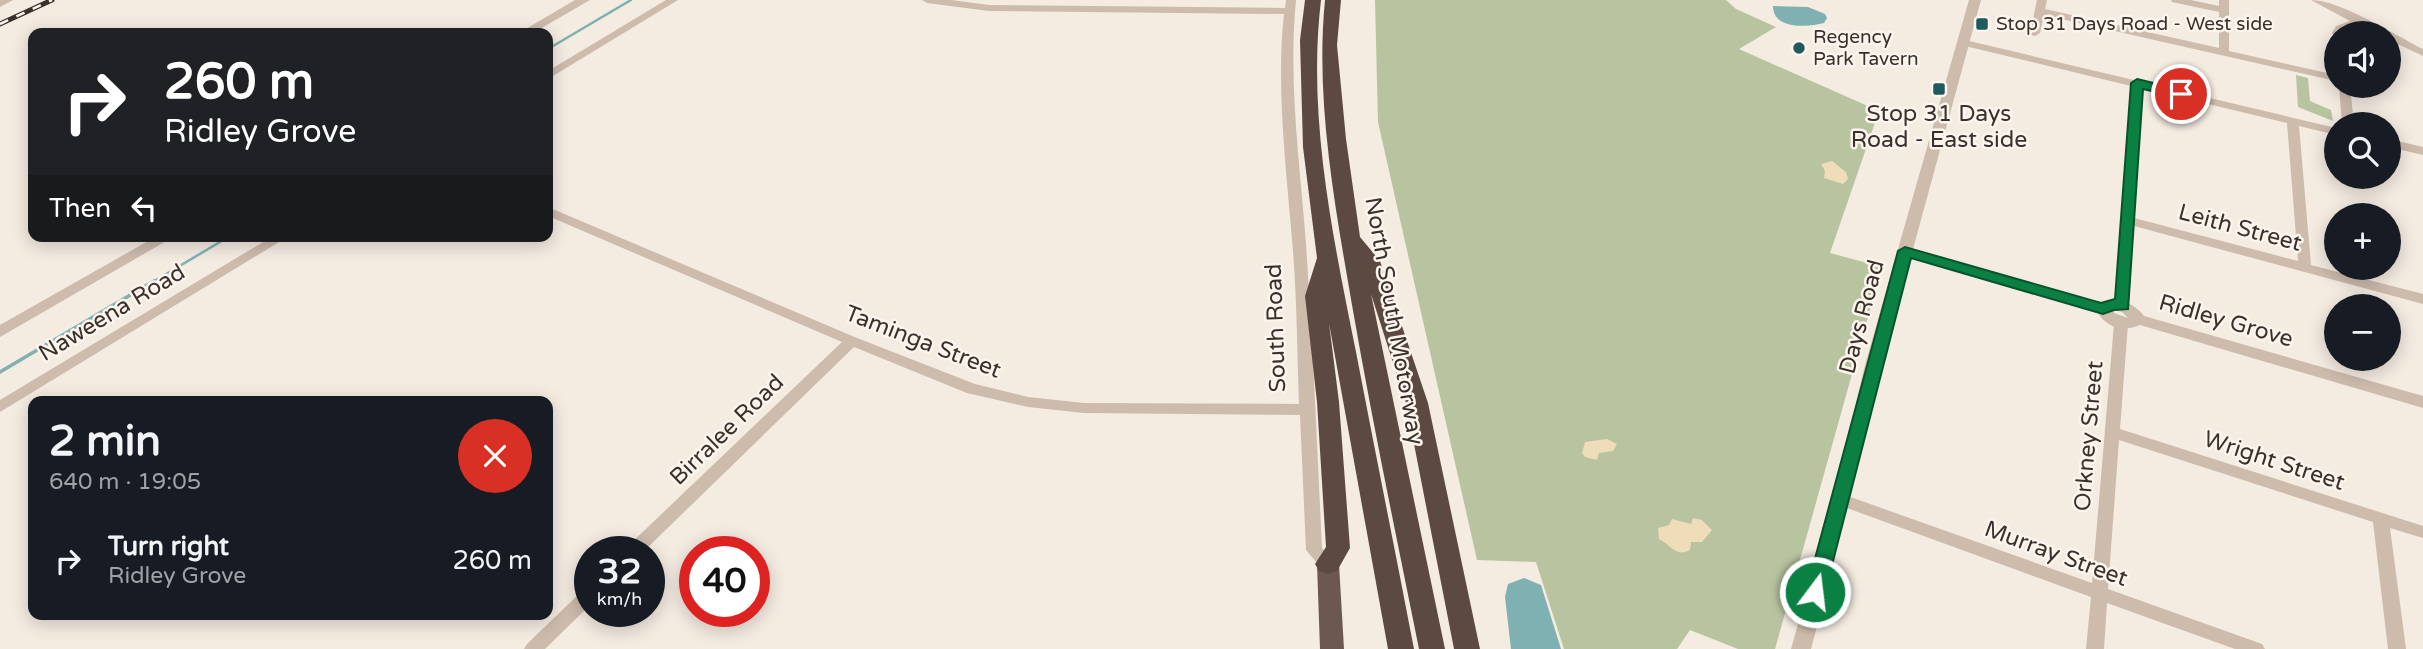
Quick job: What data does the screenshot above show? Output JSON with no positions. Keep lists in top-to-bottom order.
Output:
{
  "streets": {
    "highway": ["North South Motorway", "South Road"],
    "street": [
      "Leith Street",
      "Naweena Road",
      "Days Road",
      "Ridley Grove",
      "Taminga Street",
      "Birralee Road",
      "Orkney Street",
      "Wright Street",
      "Murray Street"
    ]
  },
  "crossings": [
    ["Days Road", "Murray Street"],
    ["Ridley Grove", "Orkney Street"],
    ["South Road", "Taminga Street"],
    ["Taminga Street", "Birralee Road"],
    ["Orkney Street", "Wright Street"],
    ["Orkney Street", "Murray Street"]
  ],
  "places": {
    "transit": ["Stop 31 Days Road - West side", "Stop 31 Days Road - East side"],
    "other": ["Regency Park Tavern"]
  },
  "page": {
    "map_buttons": ["+", "−"],
    "turn": ["260 m", "Ridley Grove"],
    "then": "Then",
    "heading": ["2 min", "640 m · 19:05"],
    "list": [
      {
        "name": "Turn right",
        "note": "Ridley Grove",
        "value": "260 m"
      }
    ],
    "speed": "32 km/h",
    "limit": "40"
  }
}
